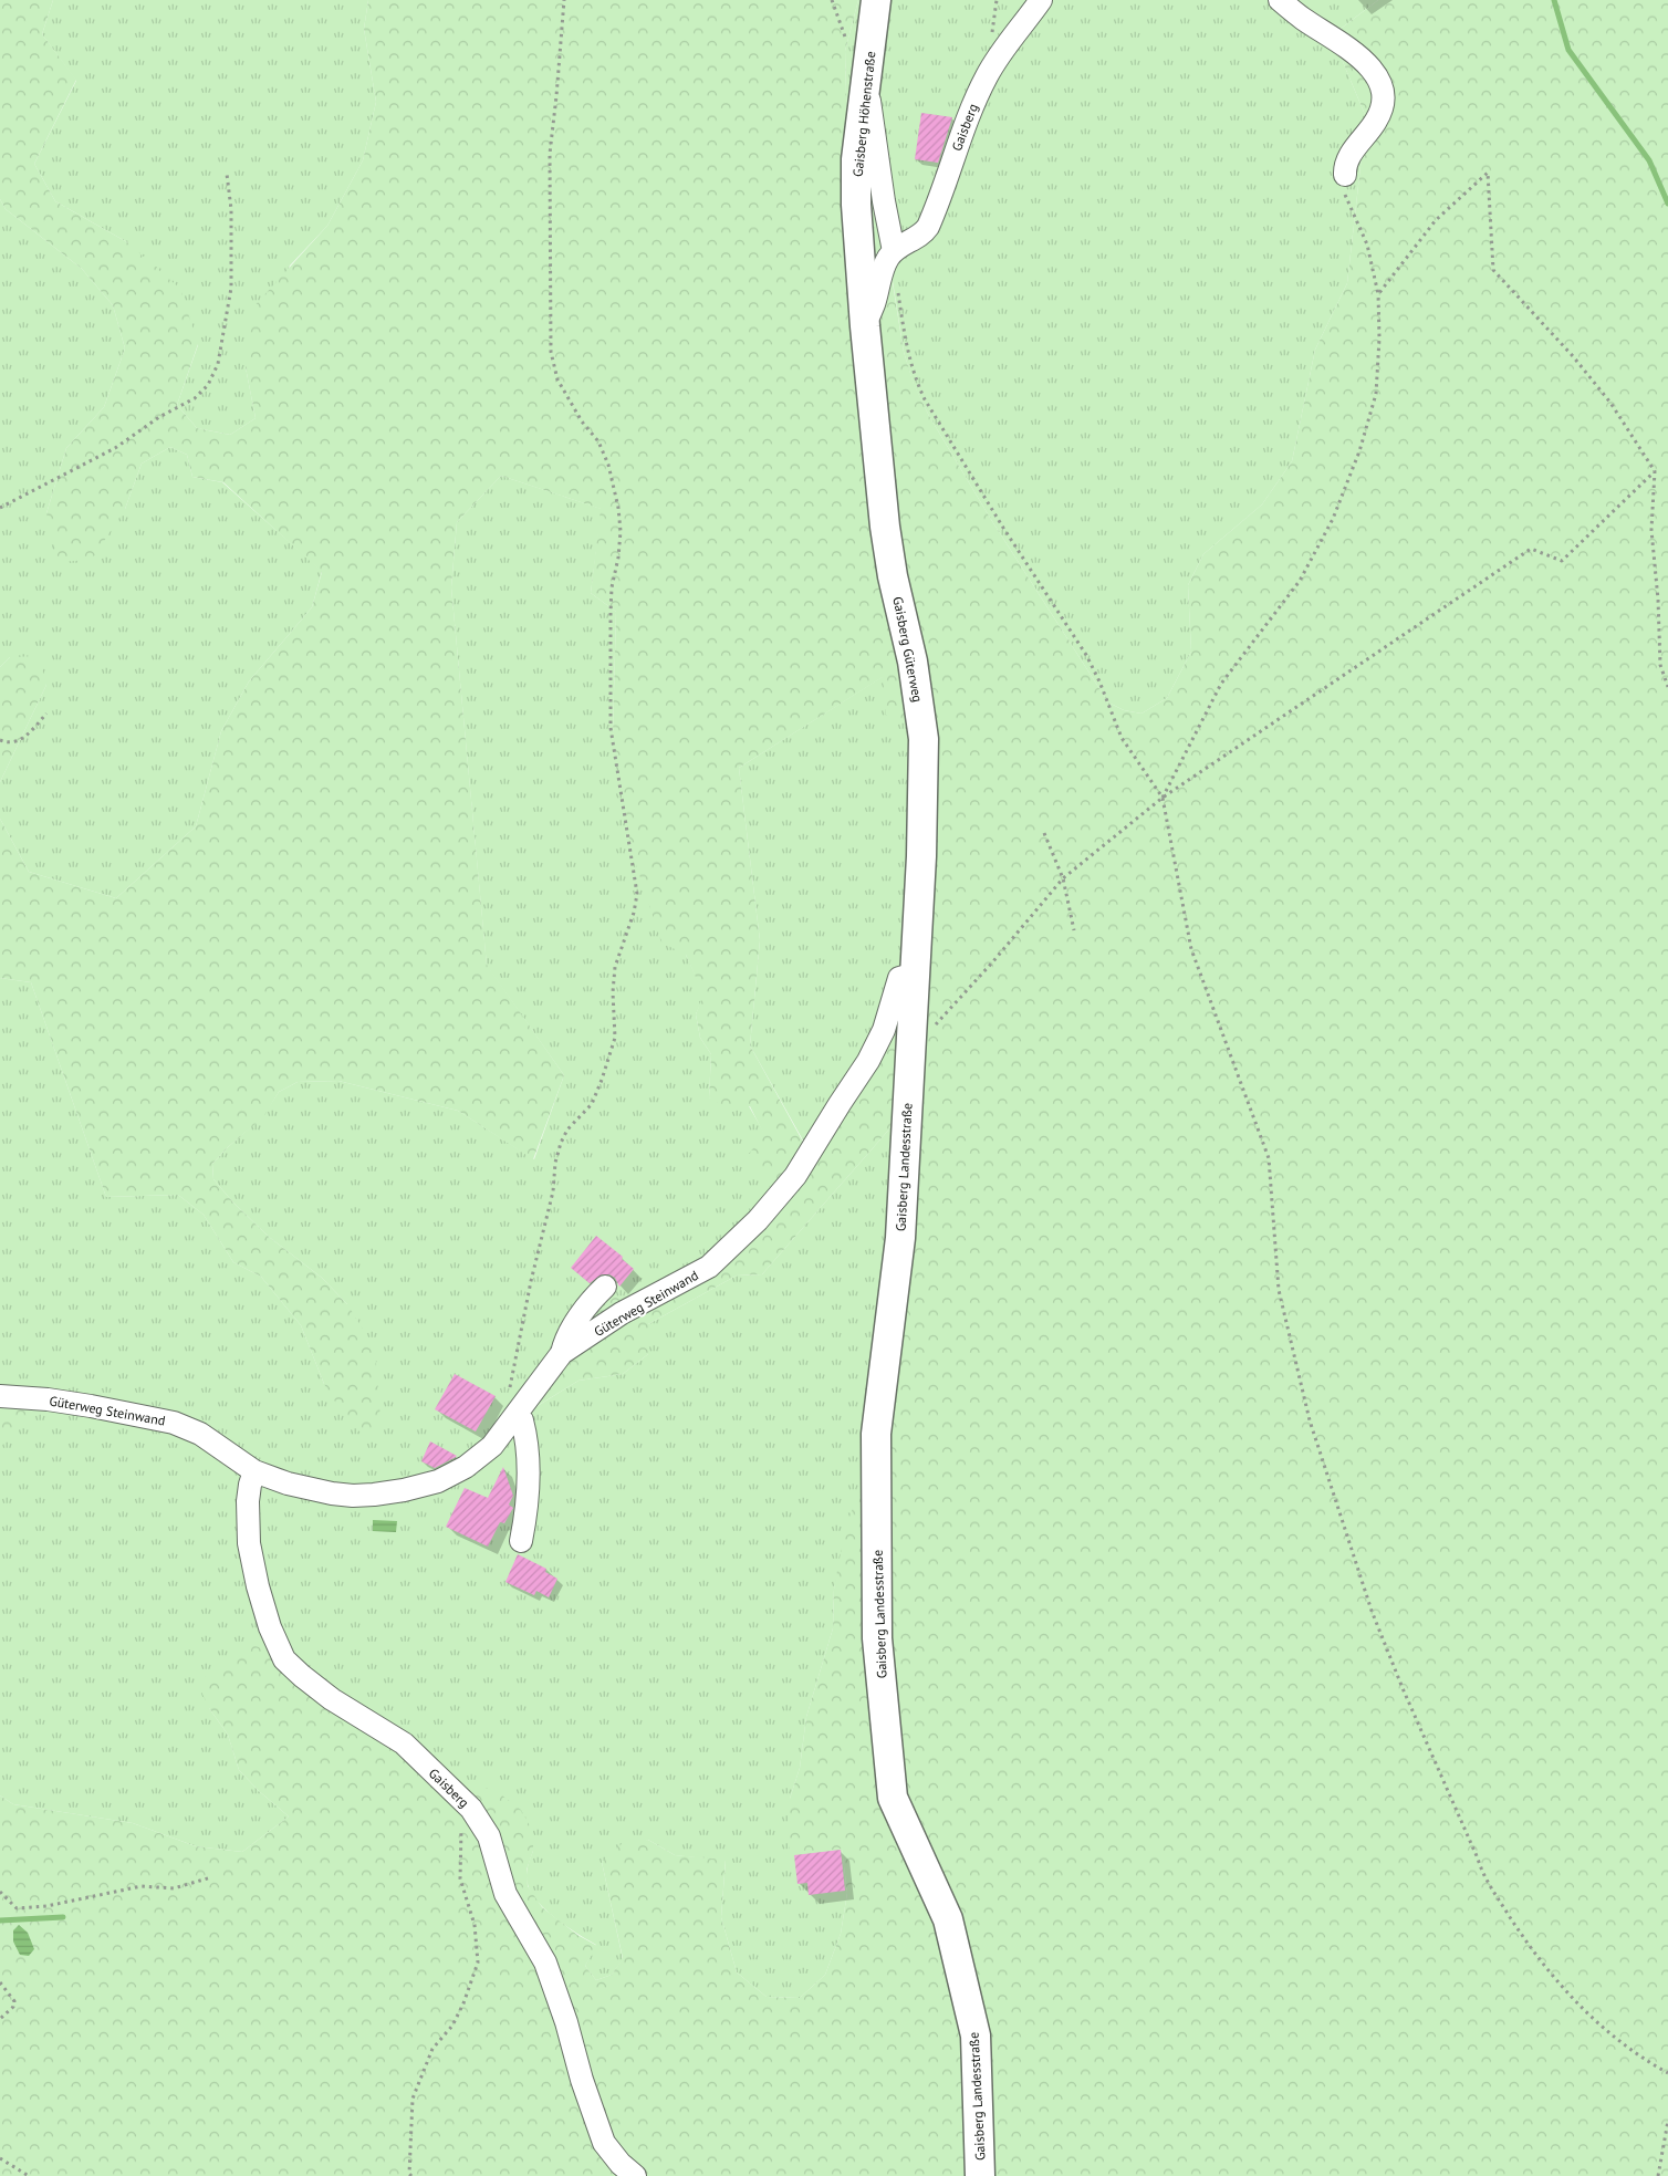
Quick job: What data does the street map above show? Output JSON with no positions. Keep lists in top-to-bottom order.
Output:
{
  "streets": {
    "main road": ["Gaisberg Höhenstraße", "Gaisberg Güterweg", "Gaisberg Landesstraße"],
    "street": ["Gaisberg", "Güterweg Steinwand"]
  },
  "crossings": [
    ["Gaisberg Höhenstraße", "Gaisberg Güterweg"],
    ["Gaisberg", "Güterweg Steinwand"],
    ["Gaisberg Güterweg", "Gaisberg Landesstraße"],
    ["Gaisberg Güterweg", "Güterweg Steinwand"]
  ]
}
